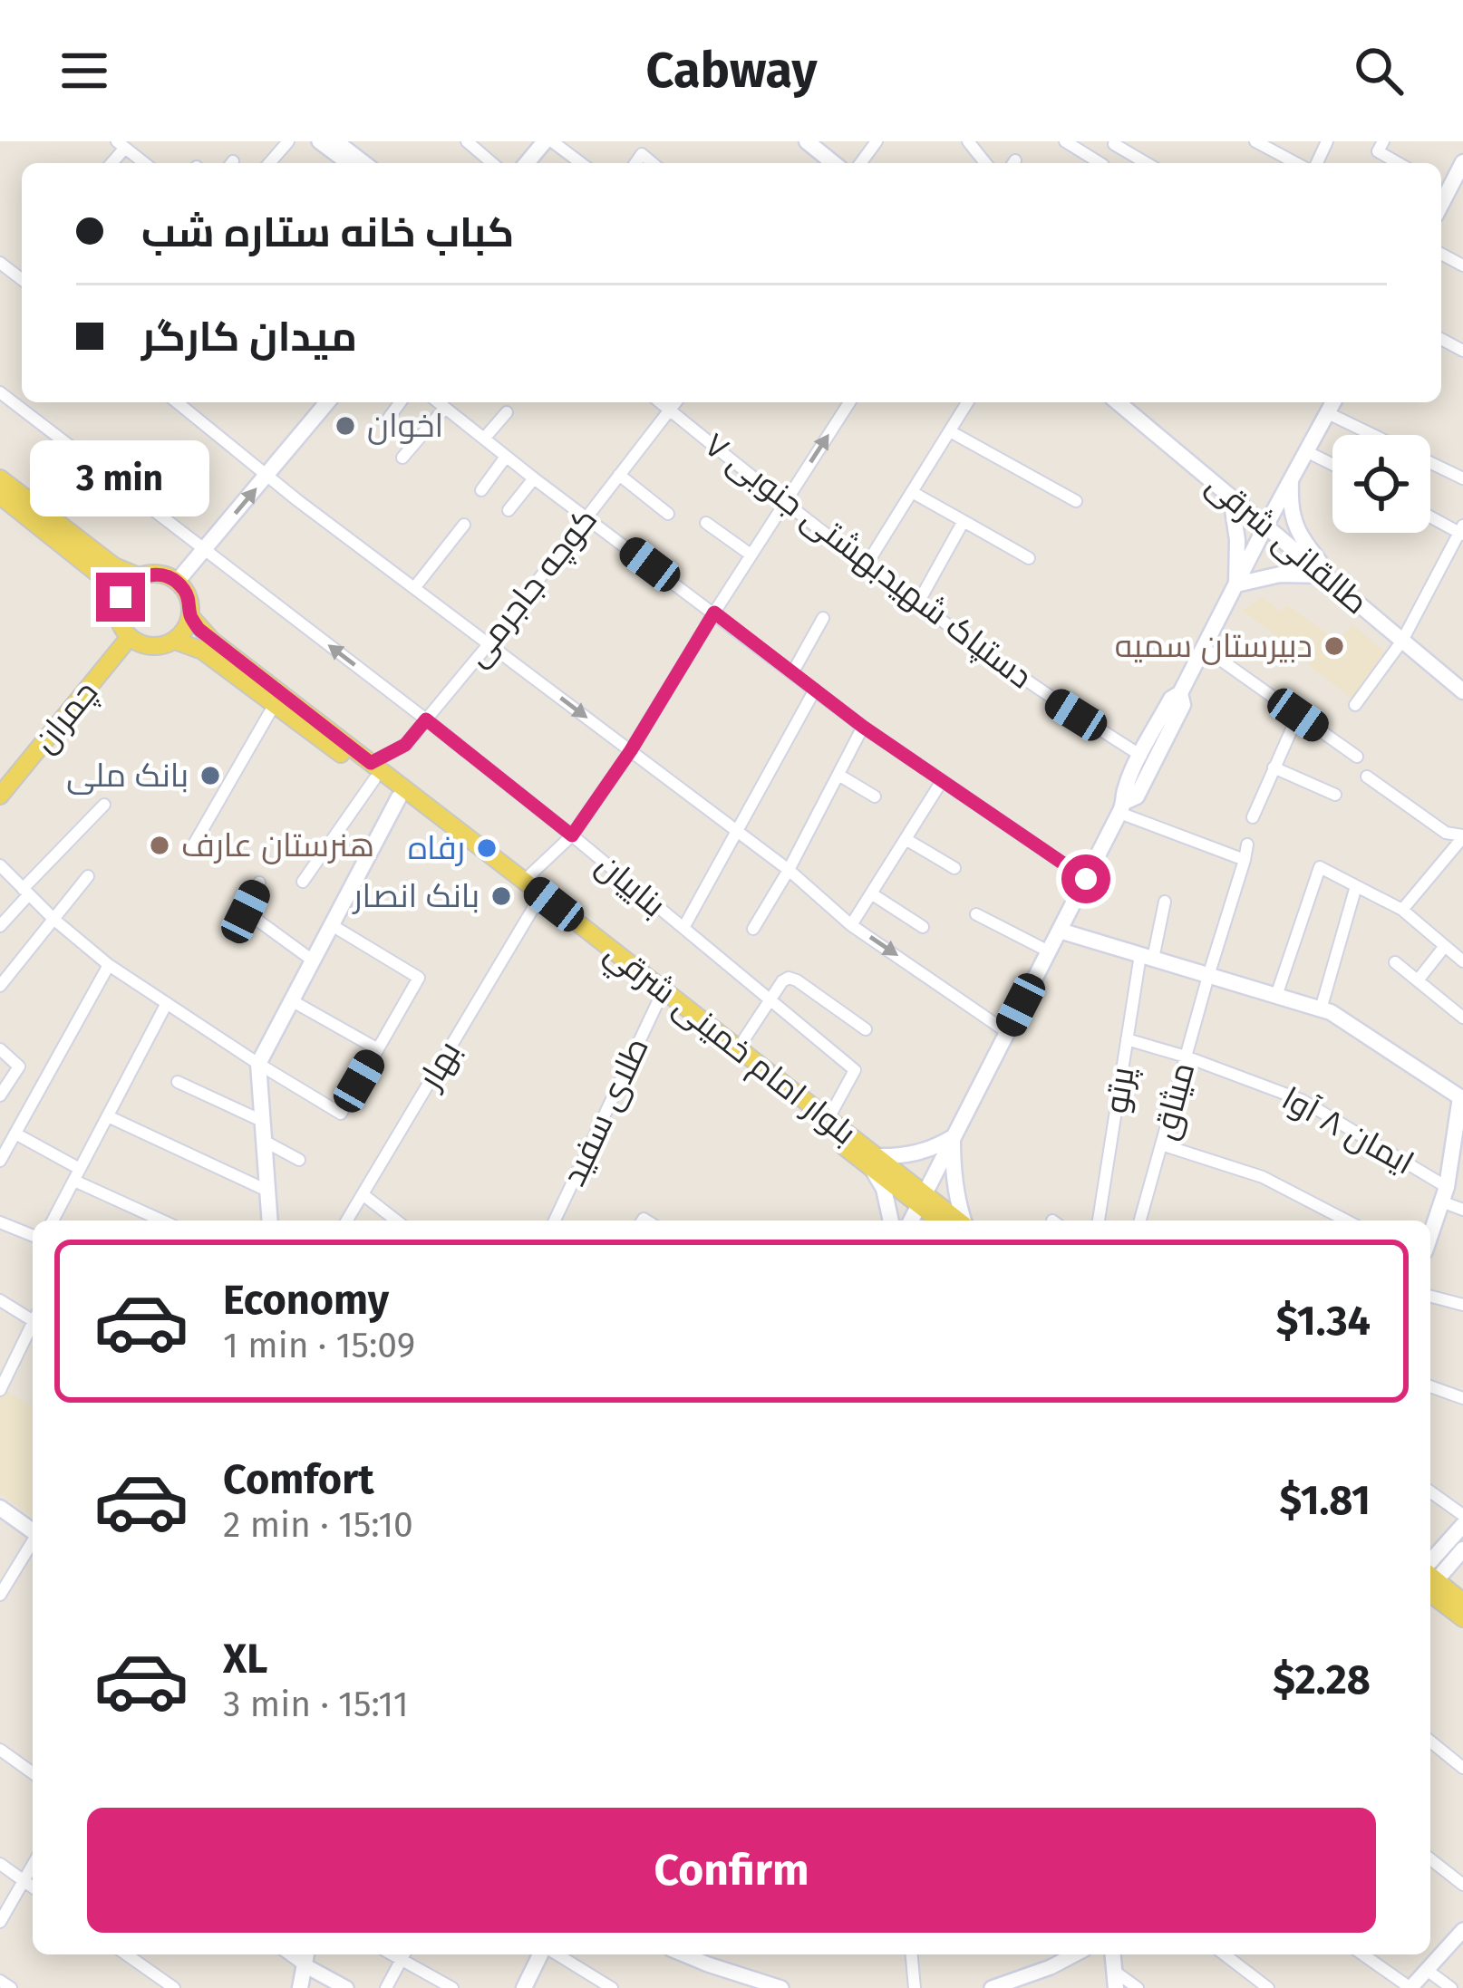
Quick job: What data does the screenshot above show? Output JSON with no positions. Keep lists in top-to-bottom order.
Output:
{
  "streets": {
    "main road": ["طالقانی شرقی", "چمران", "بلوار امام خمینی شرقي"],
    "street": [
      "دستپاک شهیدبهشتی جنوبی ۷",
      "کوچه جاجرمی",
      "بناییان",
      "بهار",
      "پرتو",
      "میثاق",
      "طلای سفید",
      "ایمان ۸ آوا"
    ]
  },
  "crossings": [
    ["دستپاک شهیدبهشتی جنوبی ۷", "کوچه جاجرمی"],
    ["کوچه جاجرمی", "بناییان"],
    ["کوچه جاجرمی", "بلوار امام خمینی شرقي"],
    ["چمران", "بلوار امام خمینی شرقي"],
    ["بناییان", "بلوار امام خمینی شرقي"],
    ["بلوار امام خمینی شرقي", "بهار"],
    ["بلوار امام خمینی شرقي", "طلای سفید"],
    ["پرتو", "ایمان ۸ آوا"],
    ["میثاق", "ایمان ۸ آوا"]
  ],
  "places": [
    "اخوان",
    "دبیرستان سمیه",
    "بانک ملی",
    "هنرستان عارف",
    "رفاه",
    "بانک انصار"
  ],
  "page": {
    "header": "Cabway",
    "banner": ["کباب خانه ستاره شب", "میدان کارگر"],
    "bubble": "3 min",
    "list": [
      {
        "name": "Economy",
        "note": "1 min · 15:09",
        "value": "$1.34"
      },
      {
        "name": "Comfort",
        "note": "2 min · 15:10",
        "value": "$1.81"
      },
      {
        "name": "XL",
        "note": "3 min · 15:11",
        "value": "$2.28"
      }
    ],
    "buttons": "Confirm"
  }
}
